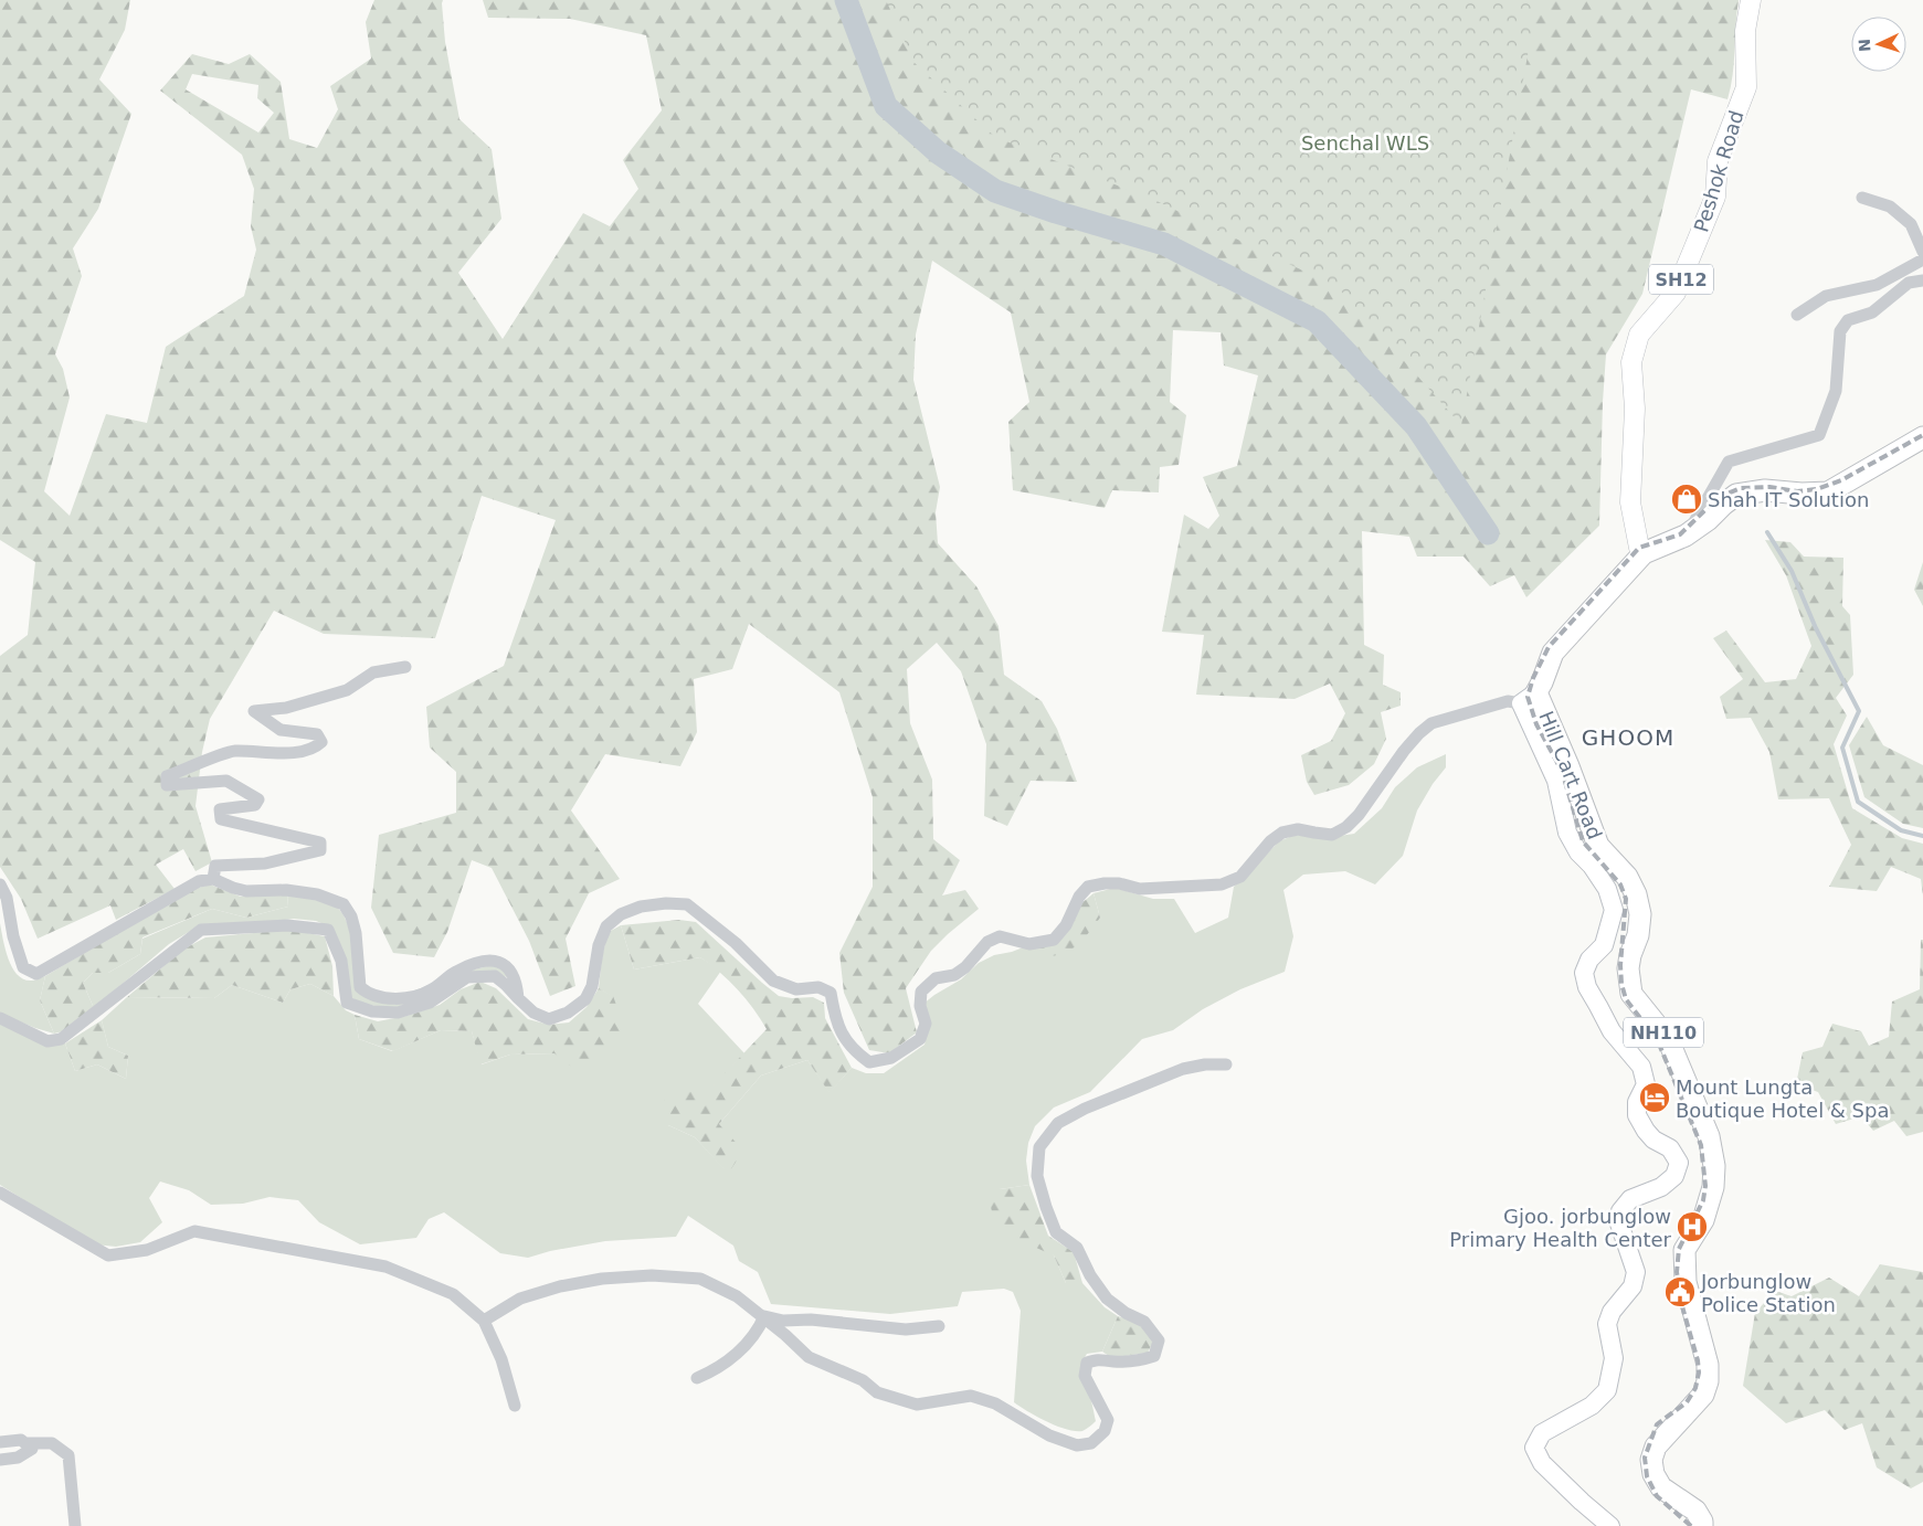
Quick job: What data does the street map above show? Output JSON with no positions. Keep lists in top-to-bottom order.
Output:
{
  "streets": {
    "highway": ["Hill Cart Road", "NH110"],
    "main road": ["Peshok Road", "SH12"]
  },
  "crossings": [
    ["Peshok Road", "Hill Cart Road"]
  ],
  "districts": ["GHOOM"],
  "parks": ["Senchal WLS"],
  "places": {
    "shop": ["Shah IT Solution"],
    "hotel": ["Mount Lungta Boutique Hotel & Spa"],
    "hospital": ["Gjoo. jorbunglow Primary Health Center"],
    "public building": ["Jorbunglow Police Station"]
  },
  "north": "left"
}
